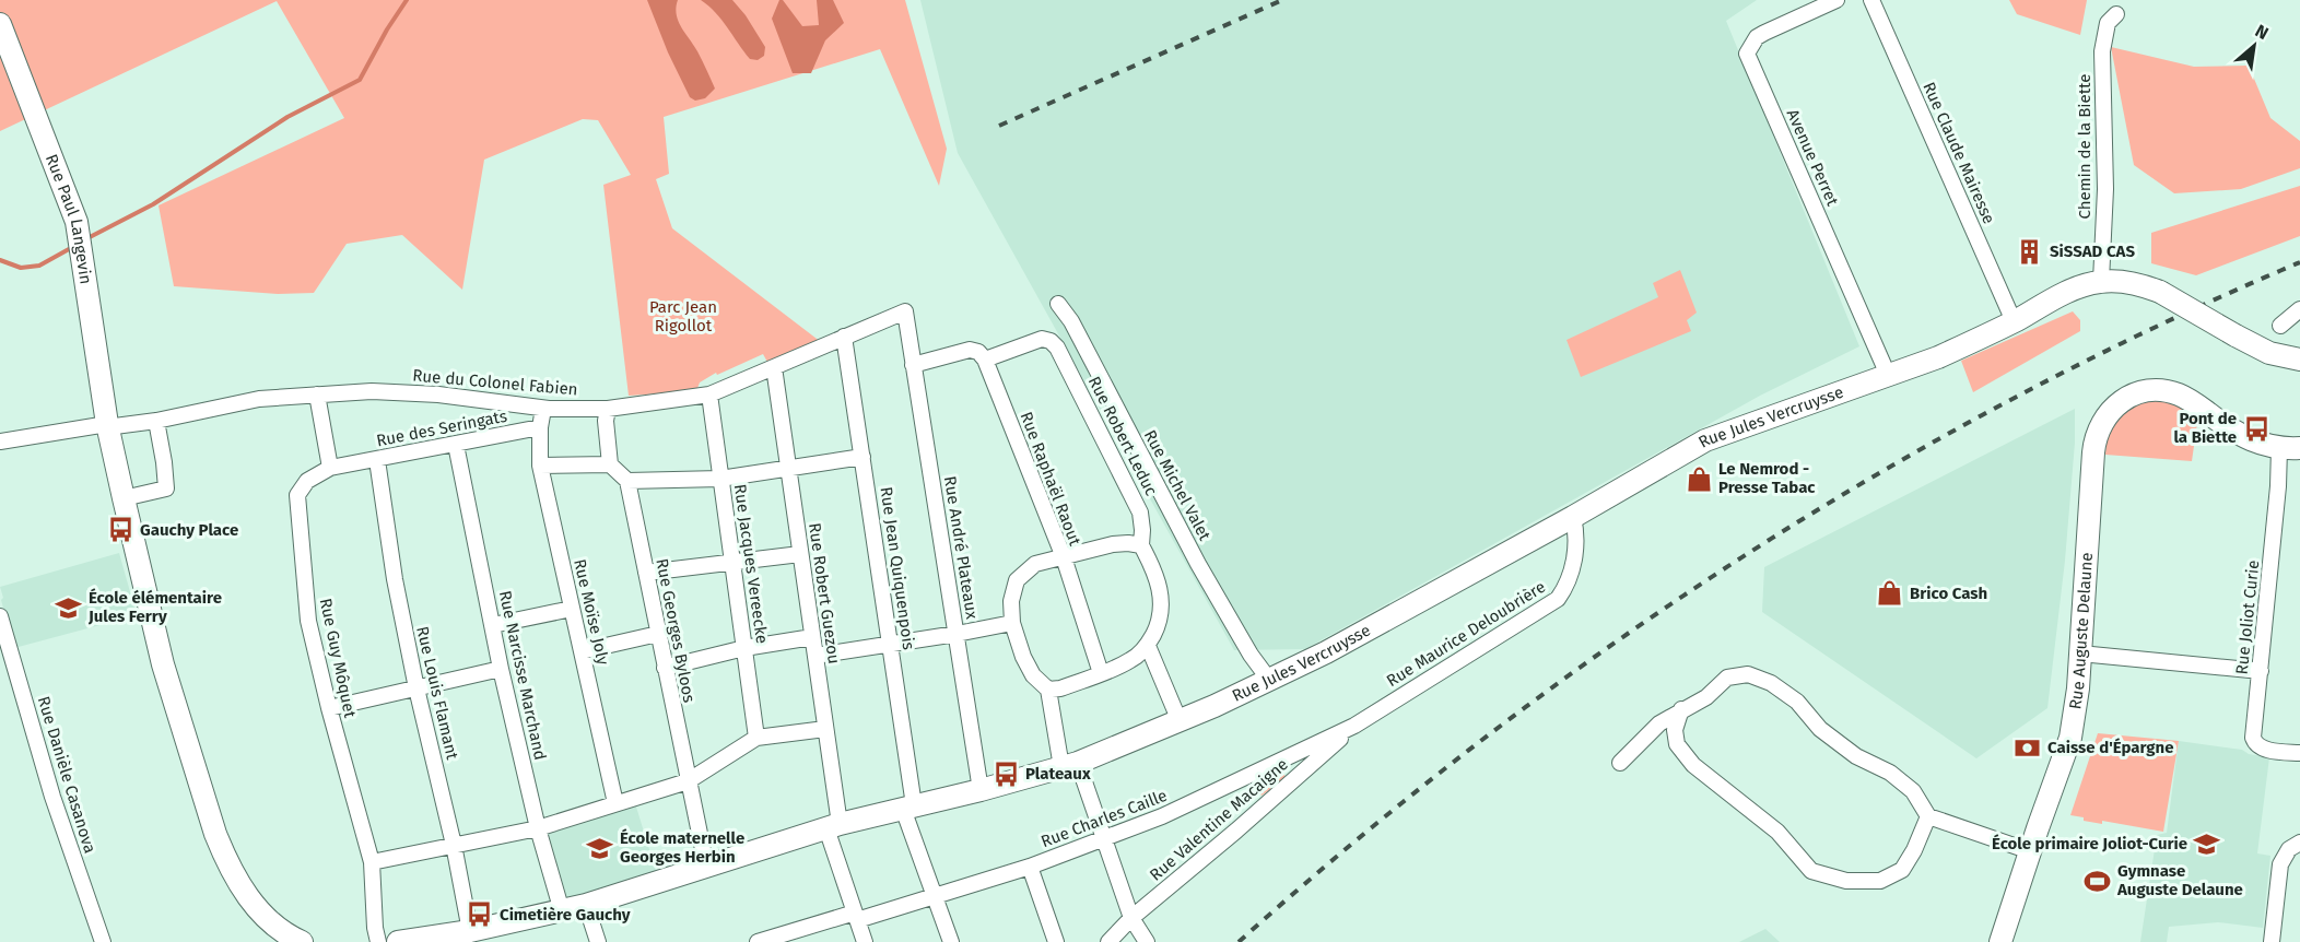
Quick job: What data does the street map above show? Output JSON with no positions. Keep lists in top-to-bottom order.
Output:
{
  "streets": {
    "main road": ["Rue Paul Langevin", "Rue Jules Vercruysse", "Rue Auguste Delaune"],
    "street": [
      "Chemin de la Biette",
      "Rue Claude Mairesse",
      "Avenue Perret",
      "Rue du Colonel Fabien",
      "Rue des Seringats",
      "Rue Robert Leduc",
      "Rue Raphaël Raout",
      "Rue Michel Valet",
      "Rue André Plateaux",
      "Rue Jacques Vereecke",
      "Rue Jean Quiquenpois",
      "Rue Robert Guezou",
      "Rue Moïse Joly",
      "Rue Joliot Curie",
      "Rue Georges Byloos",
      "Rue Maurice Deloubrière",
      "Rue Guy Môquet",
      "Rue Narcisse Marchand",
      "Rue Louis Flamant",
      "Rue Danièle Casanova",
      "Rue Charles Caille",
      "Rue Valentine Macaigne"
    ]
  },
  "crossings": [
    ["Chemin de la Biette", "Rue Jules Vercruysse"],
    ["Rue Claude Mairesse", "Rue Jules Vercruysse"],
    ["Avenue Perret", "Rue Jules Vercruysse"],
    ["Rue Paul Langevin", "Rue du Colonel Fabien"],
    ["Rue du Colonel Fabien", "Rue André Plateaux"],
    ["Rue du Colonel Fabien", "Rue Jacques Vereecke"],
    ["Rue du Colonel Fabien", "Rue Jean Quiquenpois"],
    ["Rue du Colonel Fabien", "Rue Robert Guezou"],
    ["Rue Jules Vercruysse", "Rue Michel Valet"],
    ["Rue Jules Vercruysse", "Rue André Plateaux"],
    ["Rue Jules Vercruysse", "Rue Jean Quiquenpois"],
    ["Rue Jules Vercruysse", "Rue Robert Guezou"],
    ["Rue Jules Vercruysse", "Rue Georges Byloos"],
    ["Rue Jules Vercruysse", "Rue Maurice Deloubrière"],
    ["Rue Jules Vercruysse", "Rue Narcisse Marchand"],
    ["Rue Jules Vercruysse", "Rue Louis Flamant"],
    ["Rue des Seringats", "Rue Moïse Joly"],
    ["Rue des Seringats", "Rue Guy Môquet"],
    ["Rue des Seringats", "Rue Narcisse Marchand"],
    ["Rue des Seringats", "Rue Louis Flamant"],
    ["Rue Robert Leduc", "Rue Raphaël Raout"],
    ["Rue Jean Quiquenpois", "Rue Charles Caille"],
    ["Rue Robert Guezou", "Rue Charles Caille"],
    ["Rue Joliot Curie", "Rue Auguste Delaune"],
    ["Rue Maurice Deloubrière", "Rue Charles Caille"],
    ["Rue Maurice Deloubrière", "Rue Valentine Macaigne"],
    ["Rue Charles Caille", "Rue Valentine Macaigne"]
  ],
  "parks": ["Parc Jean Rigollot"],
  "places": {
    "building": ["SiSSAD CAS"],
    "bus stop": [
      "Pont de la Biette",
      "Gauchy Place",
      "Plateaux",
      "Cimetière Gauchy"
    ],
    "shop": ["Le Nemrod - Presse Tabac", "Brico Cash"],
    "school or university": ["École élémentaire Jules Ferry", "École primaire Joliot-Curie", "École maternelle Georges Herbin"],
    "bank": ["Caisse d'Épargne"],
    "sports": ["Gymnase Auguste Delaune"]
  },
  "north": "top right"
}
